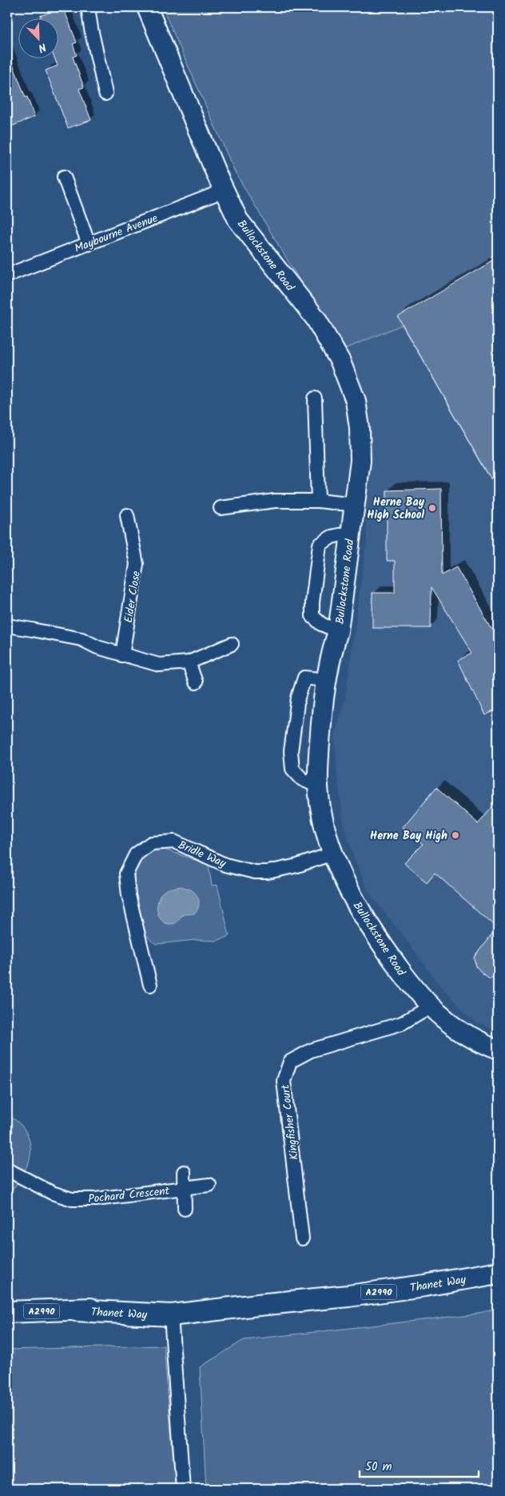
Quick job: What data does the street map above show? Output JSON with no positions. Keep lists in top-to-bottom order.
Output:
{
  "streets": {
    "main road": ["Thanet Way", "A2990"],
    "street": [
      "Maybourne Avenue",
      "Bullockstone Road",
      "Eider Close",
      "Bridle Way",
      "Kingfisher Court",
      "Pochard Crescent"
    ]
  },
  "crossings": [
    ["Maybourne Avenue", "Bullockstone Road"],
    ["Bullockstone Road", "Bridle Way"],
    ["Bullockstone Road", "Kingfisher Court"]
  ],
  "places": ["Herne Bay High School", "Herne Bay High"],
  "scale_bar": "50 m",
  "north": "bottom right"
}
